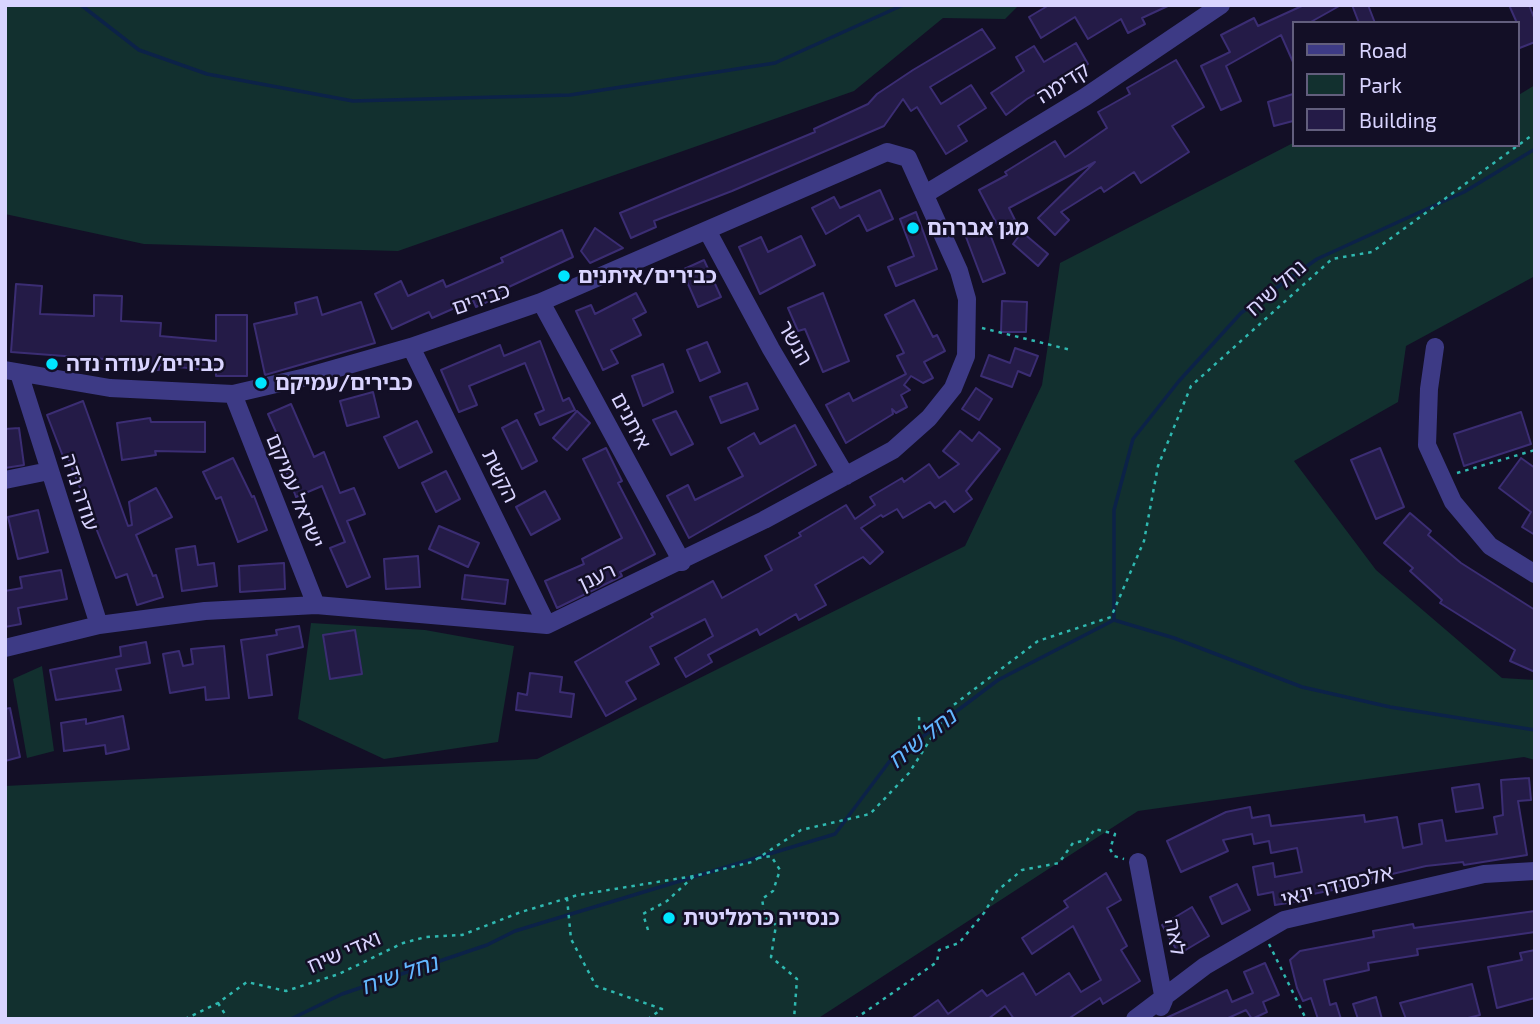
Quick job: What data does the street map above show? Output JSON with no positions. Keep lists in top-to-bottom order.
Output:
{
  "streets": {
    "street": [
      "קדימה",
      "כבירים",
      "הנשר",
      "איתנים",
      "הקשת",
      "ישראל עמיקם",
      "עודה נדה",
      "רענן",
      "אלכסנדר ינאי",
      "לאה"
    ],
    "path": ["נחל שיח", "ואדי שיח"]
  },
  "crossings": [
    ["קדימה", "כבירים"],
    ["קדימה", "רענן"],
    ["נחל שיח", "ואדי שיח"],
    ["כבירים", "הנשר"],
    ["כבירים", "איתנים"],
    ["כבירים", "הקשת"],
    ["כבירים", "ישראל עמיקם"],
    ["כבירים", "עודה נדה"],
    ["כבירים", "רענן"],
    ["הנשר", "רענן"],
    ["איתנים", "רענן"],
    ["הקשת", "רענן"],
    ["ישראל עמיקם", "רענן"],
    ["עודה נדה", "רענן"],
    ["אלכסנדר ינאי", "לאה"]
  ],
  "water": ["נחל שיח"],
  "places": [
    "מגן אברהם",
    "כבירים/איתנים",
    "כבירים/עודה נדה",
    "כבירים/עמיקם",
    "כנסייה כרמליטית"
  ],
  "legend": ["Road", "Park", "Building"]
}
